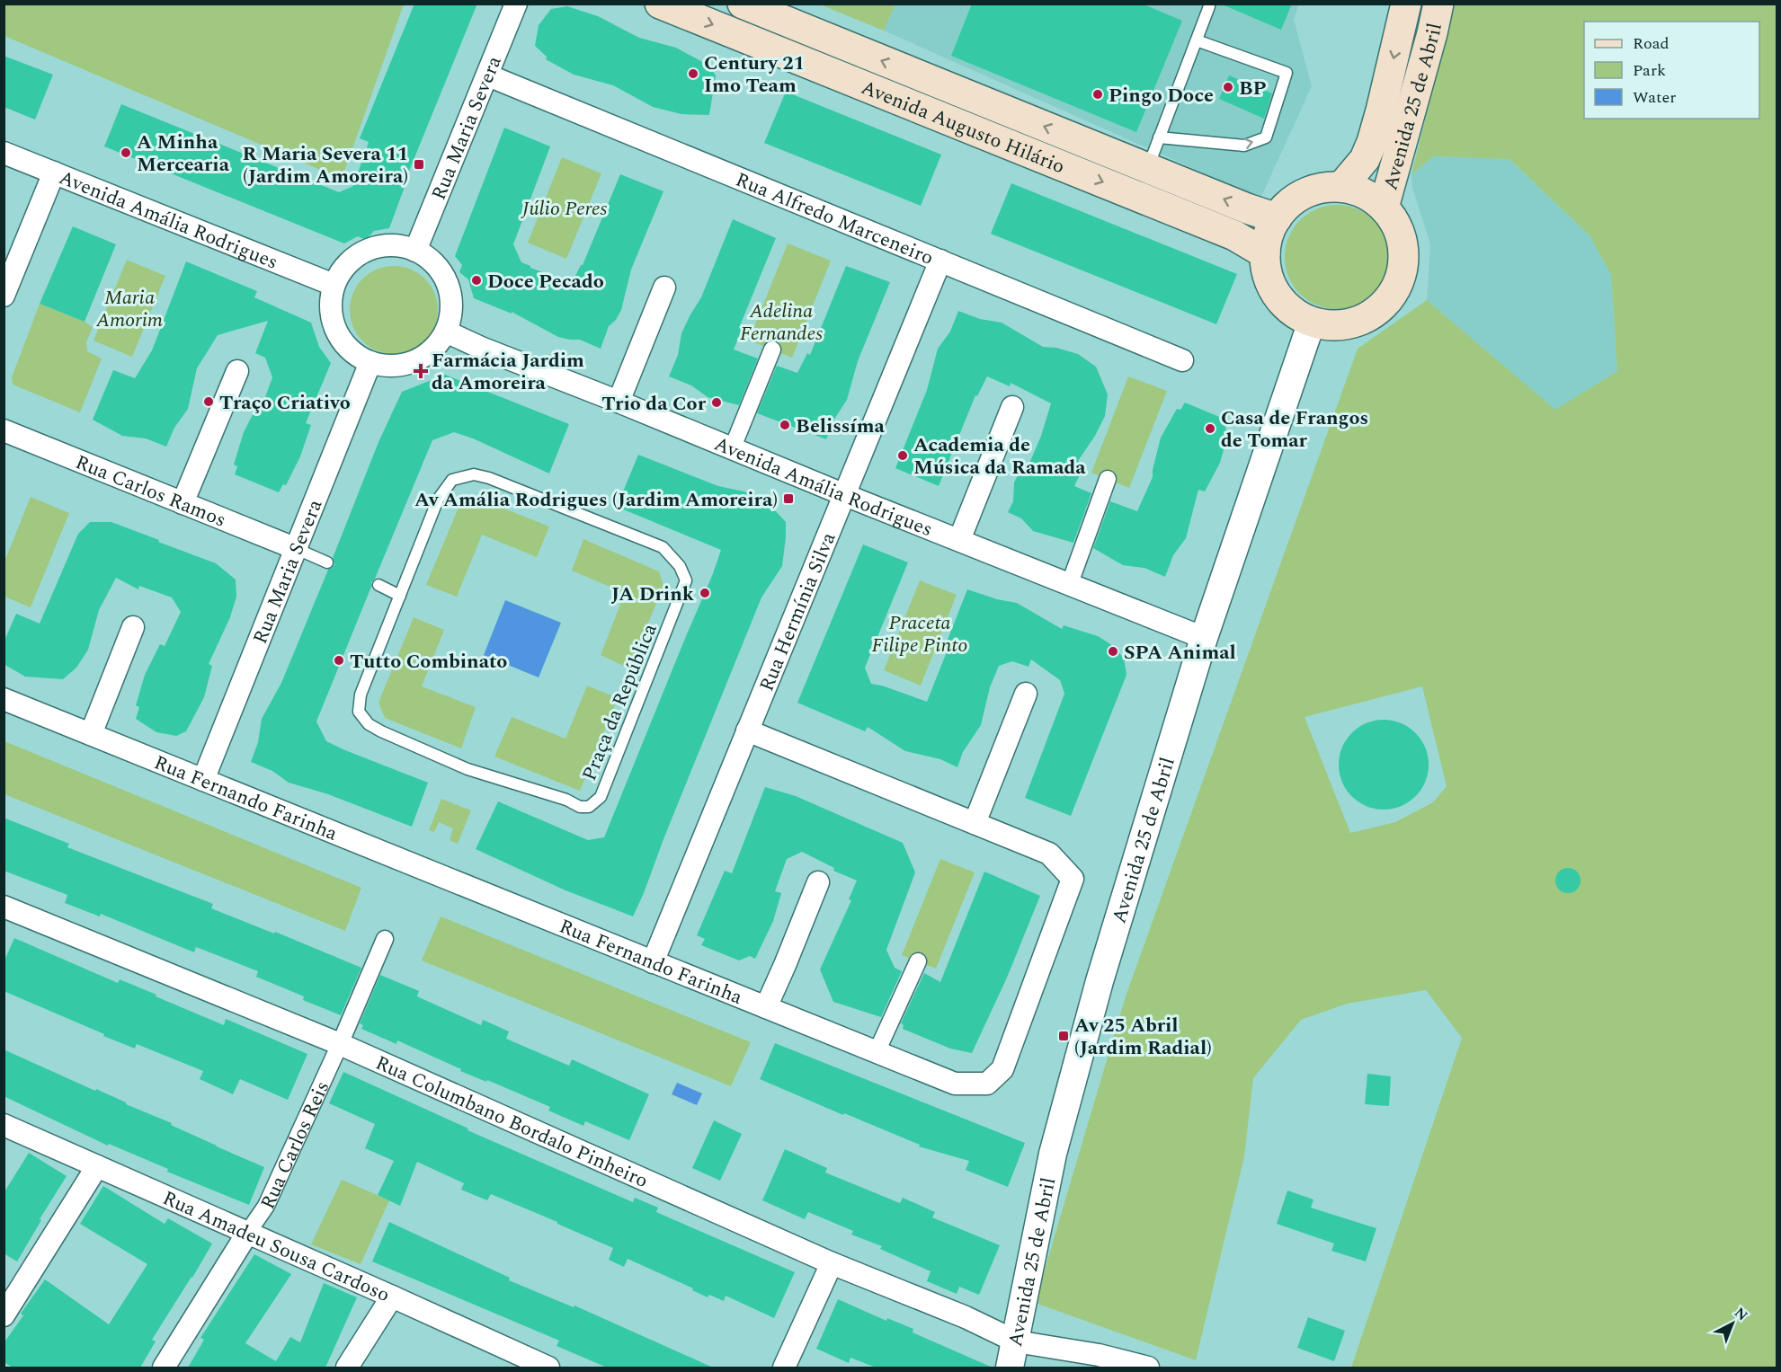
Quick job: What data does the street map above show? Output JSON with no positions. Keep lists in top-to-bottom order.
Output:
{
  "streets": {
    "main road": ["Avenida 25 de Abril", "Avenida Augusto Hilário"],
    "street": [
      "Rua Maria Severa",
      "Avenida Amália Rodrigues",
      "Rua Alfredo Marceneiro",
      "Rua Carlos Ramos",
      "Rua Hermínia Silva",
      "Rua Fernando Farinha",
      "Rua Columbano Bordalo Pinheiro",
      "Rua Carlos Reis",
      "Rua Amadeu Sousa Cardoso"
    ],
    "lane": ["Praça da República"]
  },
  "crossings": [
    ["Avenida 25 de Abril", "Avenida Augusto Hilário"],
    ["Avenida 25 de Abril", "Avenida Amália Rodrigues"],
    ["Avenida 25 de Abril", "Rua Columbano Bordalo Pinheiro"],
    ["Rua Maria Severa", "Avenida Amália Rodrigues"],
    ["Rua Maria Severa", "Rua Alfredo Marceneiro"],
    ["Rua Maria Severa", "Rua Carlos Ramos"],
    ["Rua Maria Severa", "Rua Fernando Farinha"],
    ["Avenida Amália Rodrigues", "Rua Hermínia Silva"],
    ["Rua Alfredo Marceneiro", "Rua Hermínia Silva"],
    ["Rua Hermínia Silva", "Rua Fernando Farinha"],
    ["Rua Columbano Bordalo Pinheiro", "Rua Carlos Reis"],
    ["Rua Carlos Reis", "Rua Amadeu Sousa Cardoso"]
  ],
  "parks": [
    "Júlio Peres",
    "Maria Amorim",
    "Adelina Fernandes",
    "Praceta Filipe Pinto"
  ],
  "places": {
    "other": [
      "Century 21 Imo Team",
      "BP",
      "Pingo Doce",
      "A Minha Mercearia",
      "Doce Pecado",
      "Traço Criativo",
      "Trio da Cor",
      "Belissíma",
      "Casa de Frangos de Tomar",
      "Academia de Música da Ramada",
      "JA Drink",
      "SPA Animal",
      "Tutto Combinato"
    ],
    "transit": ["R Maria Severa 11 (Jardim Amoreira)", "Av Amália Rodrigues (Jardim Amoreira)", "Av 25 Abril (Jardim Radial)"],
    "health": ["Farmácia Jardim da Amoreira"]
  },
  "legend": ["Road", "Park", "Water"],
  "north": "top right"
}
